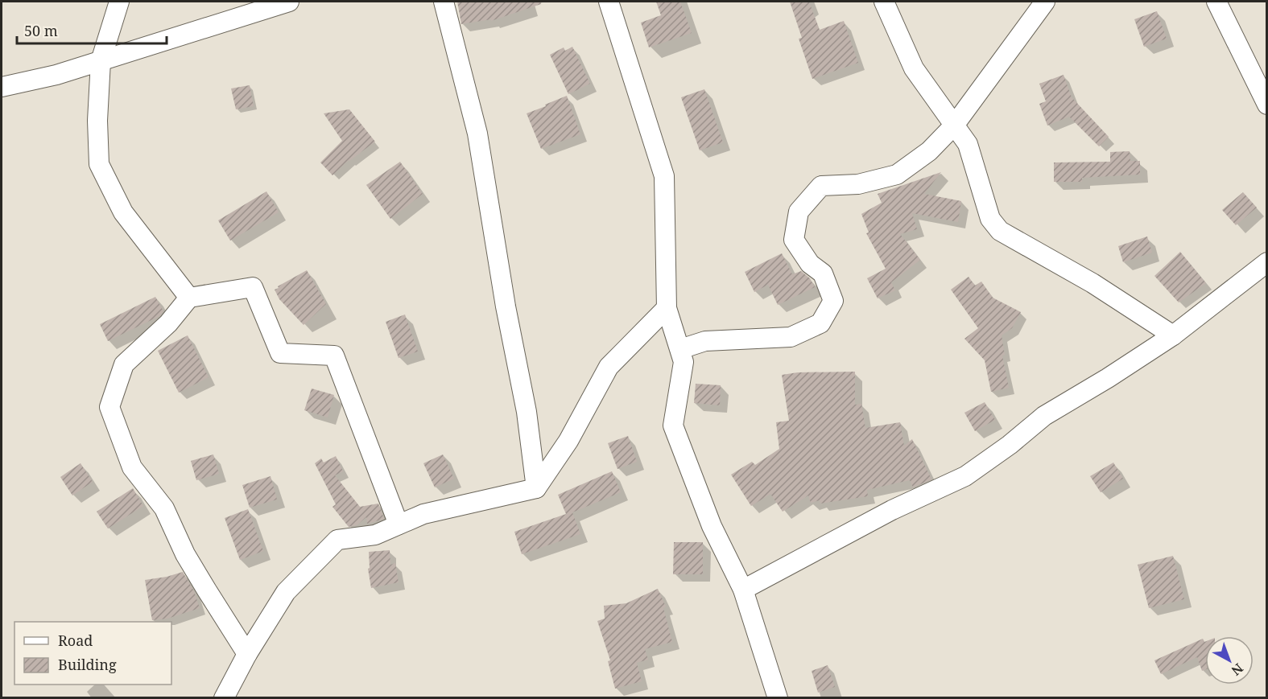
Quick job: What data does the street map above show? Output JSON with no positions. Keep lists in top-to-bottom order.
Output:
{
  "legend": ["Road", "Building"],
  "scale_bar": "50 m",
  "north": "bottom right"
}
